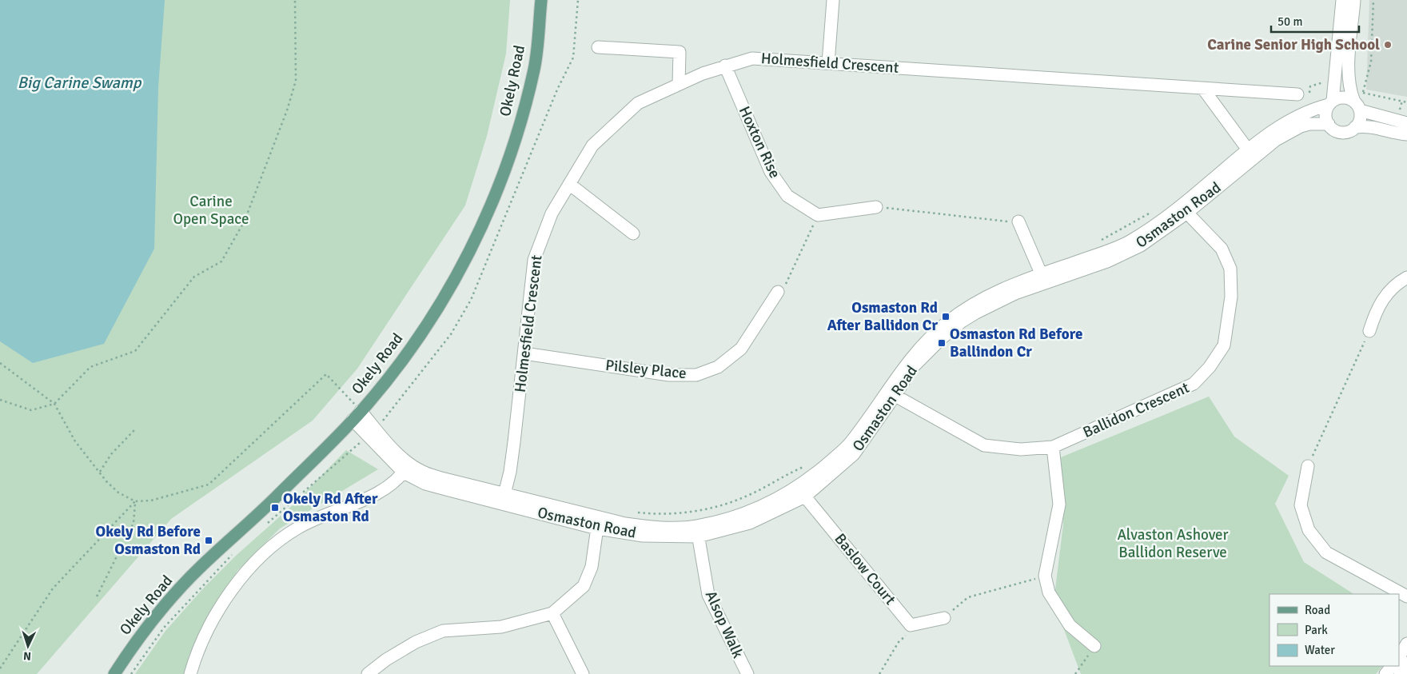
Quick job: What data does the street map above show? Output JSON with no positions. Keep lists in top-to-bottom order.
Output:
{
  "streets": {
    "main road": ["Okely Road"],
    "street": [
      "Holmesfield Crescent",
      "Hoxton Rise",
      "Osmaston Road",
      "Pilsley Place",
      "Ballidon Crescent",
      "Baslow Court",
      "Alsop Walk"
    ]
  },
  "crossings": [
    ["Holmesfield Crescent", "Hoxton Rise"],
    ["Holmesfield Crescent", "Osmaston Road"],
    ["Holmesfield Crescent", "Pilsley Place"],
    ["Okely Road", "Osmaston Road"],
    ["Osmaston Road", "Ballidon Crescent"],
    ["Osmaston Road", "Baslow Court"],
    ["Osmaston Road", "Alsop Walk"]
  ],
  "water": ["Big Carine Swamp"],
  "parks": ["Carine Open Space", "Alvaston Ashover Ballidon Reserve"],
  "places": {
    "other": ["Carine Senior High School"],
    "transit": [
      "Osmaston Rd After Ballidon Cr",
      "Osmaston Rd Before Ballindon Cr",
      "Okely Rd After Osmaston Rd",
      "Okely Rd Before Osmaston Rd"
    ]
  },
  "legend": ["Road", "Park", "Water"],
  "scale_bar": "50 m",
  "north": "bottom"
}
